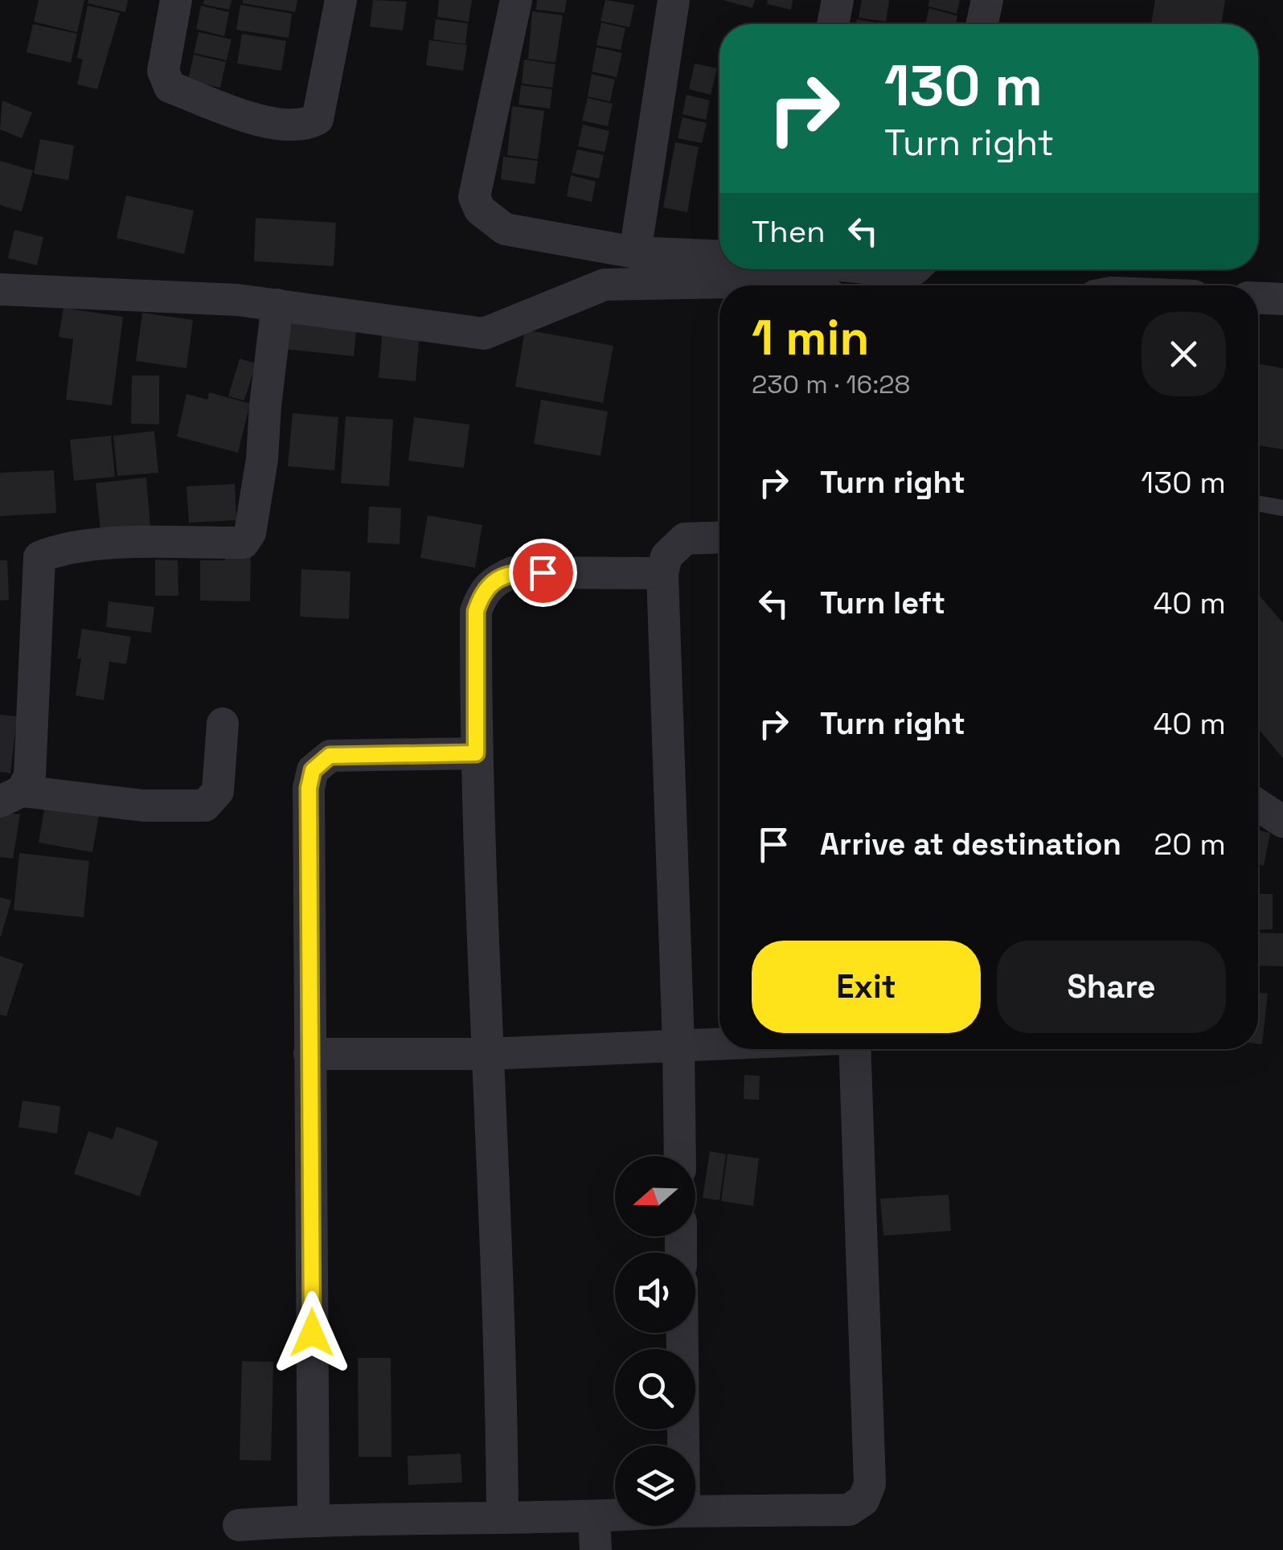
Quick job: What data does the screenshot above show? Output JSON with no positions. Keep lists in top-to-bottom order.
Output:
{
  "north": "left",
  "page": {
    "turn": ["130 m", "Turn right"],
    "then": "Then",
    "heading": ["1 min", "230 m · 16:28"],
    "list": [
      {
        "name": "Turn right",
        "value": "130 m"
      },
      {
        "name": "Turn left",
        "value": "40 m"
      },
      {
        "name": "Turn right",
        "value": "40 m"
      },
      {
        "name": "Arrive at destination",
        "value": "20 m"
      }
    ],
    "buttons": ["Exit", "Share"]
  }
}
